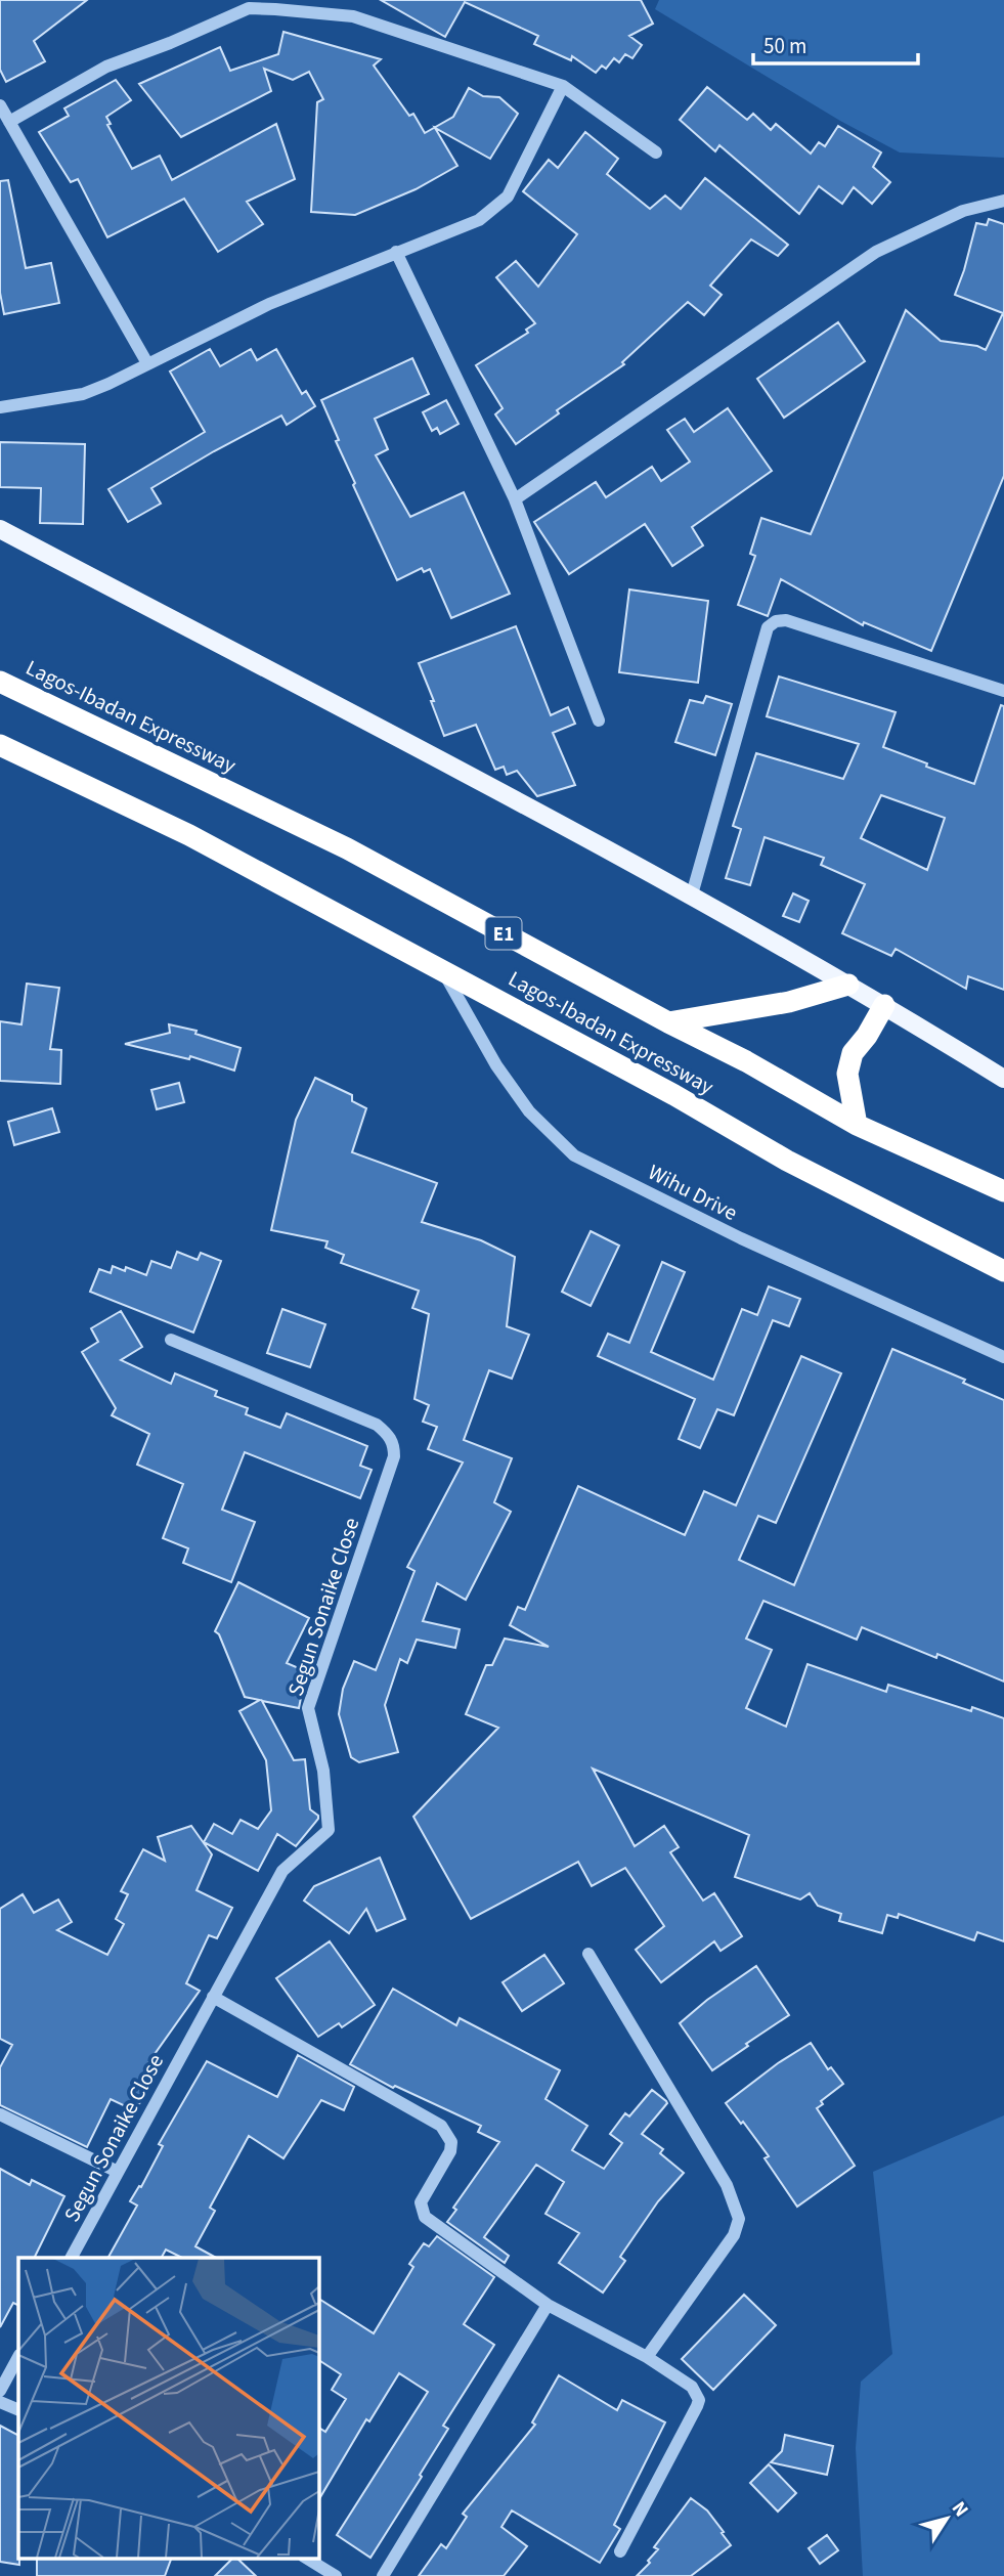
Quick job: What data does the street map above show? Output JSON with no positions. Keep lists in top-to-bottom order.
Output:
{
  "streets": {
    "highway": ["Lagos-Ibadan Expressway", "E1"],
    "street": ["Wihu Drive", "Segun Sonaike Close"]
  },
  "crossings": [
    ["Lagos-Ibadan Expressway", "Wihu Drive"]
  ],
  "scale_bar": "50 m",
  "north": "top right"
}
